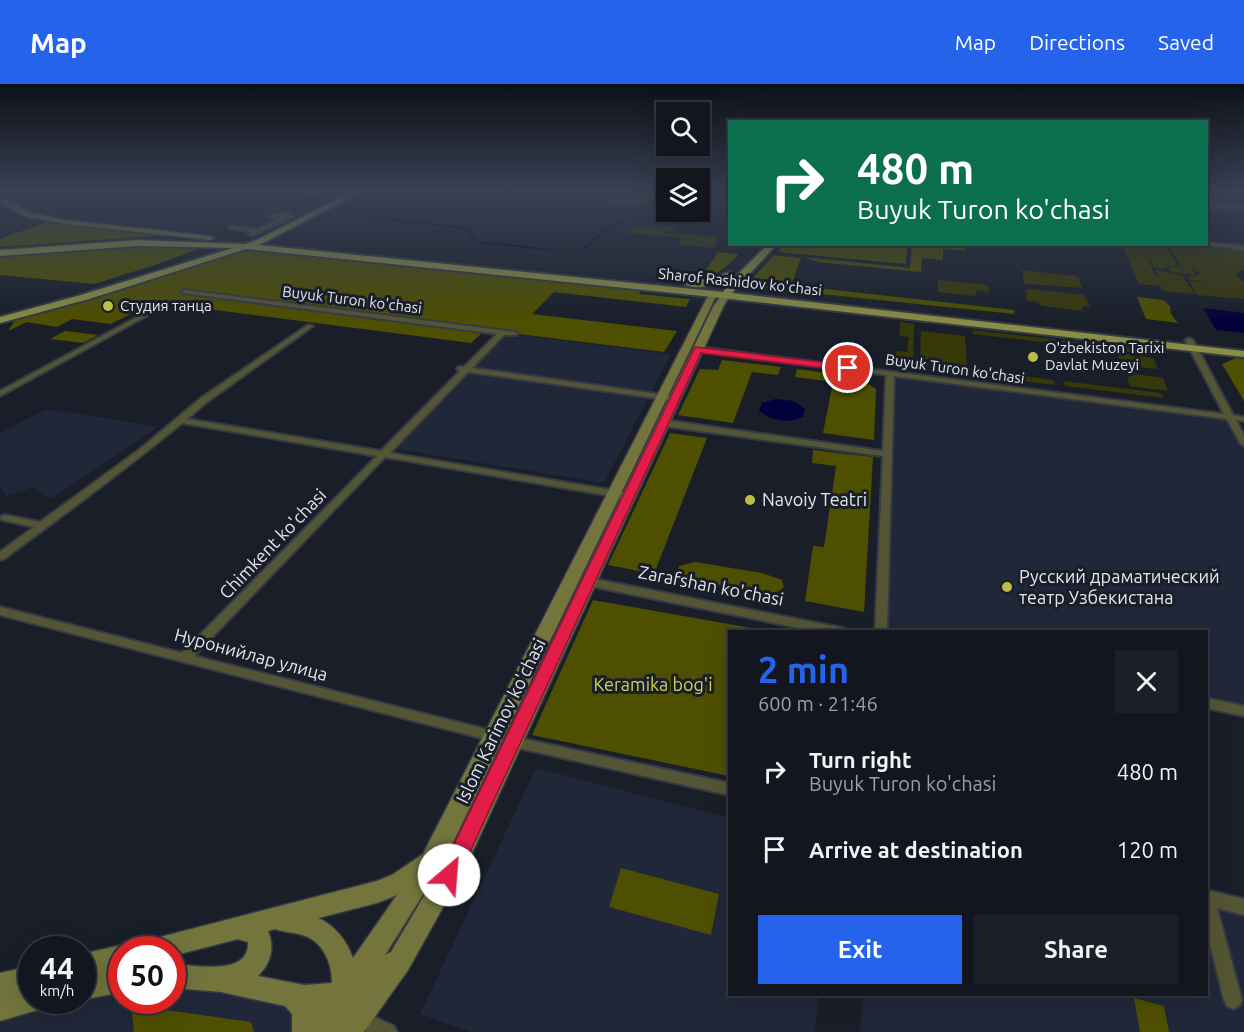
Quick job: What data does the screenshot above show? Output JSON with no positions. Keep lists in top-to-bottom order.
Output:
{
  "streets": {
    "main road": ["Sharof Rashidov ko'chasi", "Islom Karimov ko'chasi"],
    "street": [
      "Buyuk Turon ko'chasi",
      "Chimkent ko'chasi",
      "Zarafshan ko'chasi",
      "Нуронийлар улица"
    ]
  },
  "crossings": [
    ["Sharof Rashidov ko'chasi", "Islom Karimov ko'chasi"],
    ["Buyuk Turon ko'chasi", "Chimkent ko'chasi"],
    ["Buyuk Turon ko'chasi", "Islom Karimov ko'chasi"],
    ["Chimkent ko'chasi", "Нуронийлар улица"],
    ["Zarafshan ko'chasi", "Islom Karimov ko'chasi"],
    ["Нуронийлар улица", "Islom Karimov ko'chasi"]
  ],
  "parks": ["Keramika bog'i"],
  "places": [
    "Студия танца",
    "O'zbekiston Tarixi Davlat Muzeyi",
    "Navoiy Teatri",
    "Русский драматический театр Узбекистана"
  ],
  "page": {
    "header": "Map",
    "nav": ["Map", "Directions", "Saved"],
    "turn": ["480 m", "Buyuk Turon ko'chasi"],
    "heading": ["2 min", "600 m · 21:46"],
    "list": [
      {
        "name": "Turn right",
        "note": "Buyuk Turon ko'chasi",
        "value": "480 m"
      },
      {
        "name": "Arrive at destination",
        "value": "120 m"
      }
    ],
    "buttons": ["Exit", "Share"],
    "speed": "44 km/h",
    "limit": "50"
  }
}
